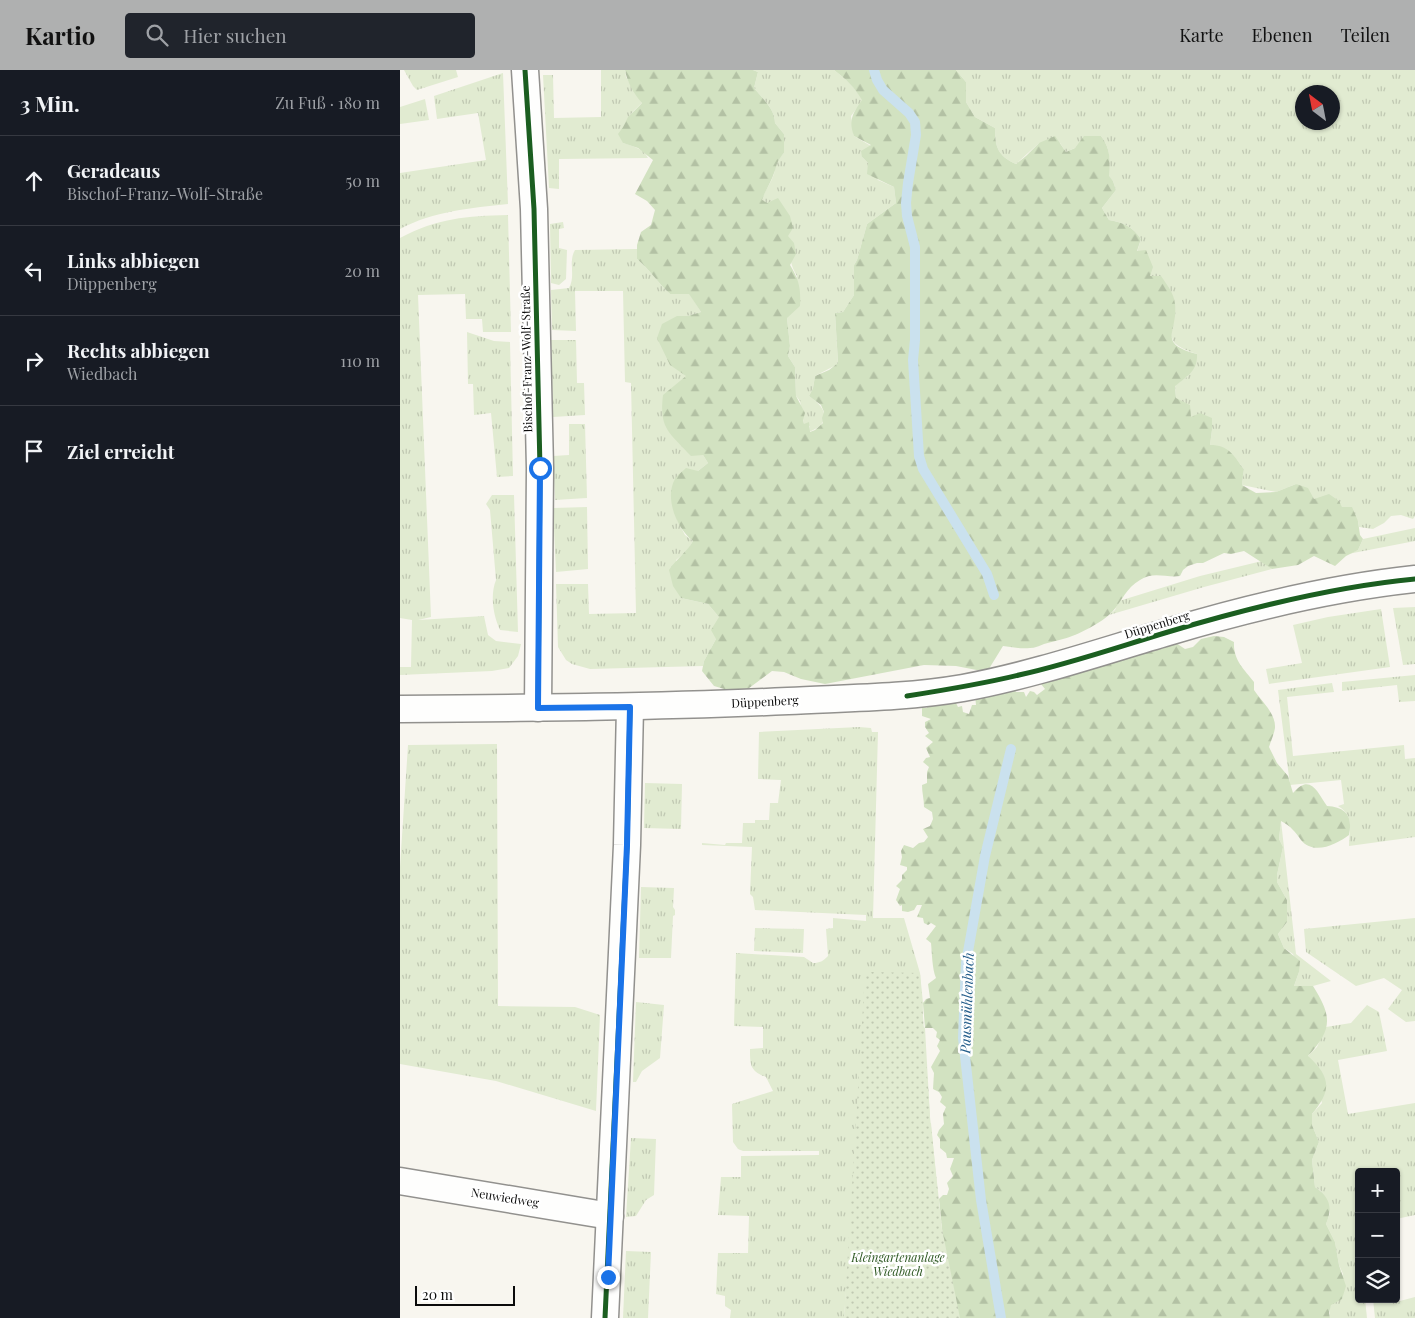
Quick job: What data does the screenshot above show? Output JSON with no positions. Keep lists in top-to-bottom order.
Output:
{
  "streets": {
    "street": ["Bischof-Franz-Wolf-Straße", "Düppenberg", "Neuwiedweg"]
  },
  "crossings": [
    ["Bischof-Franz-Wolf-Straße", "Düppenberg"]
  ],
  "water": ["Pausmühlenbach"],
  "parks": ["Kleingartenanlage Wiedbach"],
  "scale_bar": "20 m",
  "north": "top left",
  "page": {
    "header": "Kartio",
    "search": "Hier suchen",
    "nav": ["Karte", "Ebenen", "Teilen"],
    "heading": ["3 Min.", "Zu Fuß · 180 m"],
    "list": [
      ["Geradeaus", "Bischof-Franz-Wolf-Straße", "50 m"],
      ["Links abbiegen", "Düppenberg", "20 m"],
      ["Rechts abbiegen", "Wiedbach", "110 m"],
      "Ziel erreicht"
    ],
    "map_buttons": ["+", "−"],
    "scale": "20 m"
  }
}
